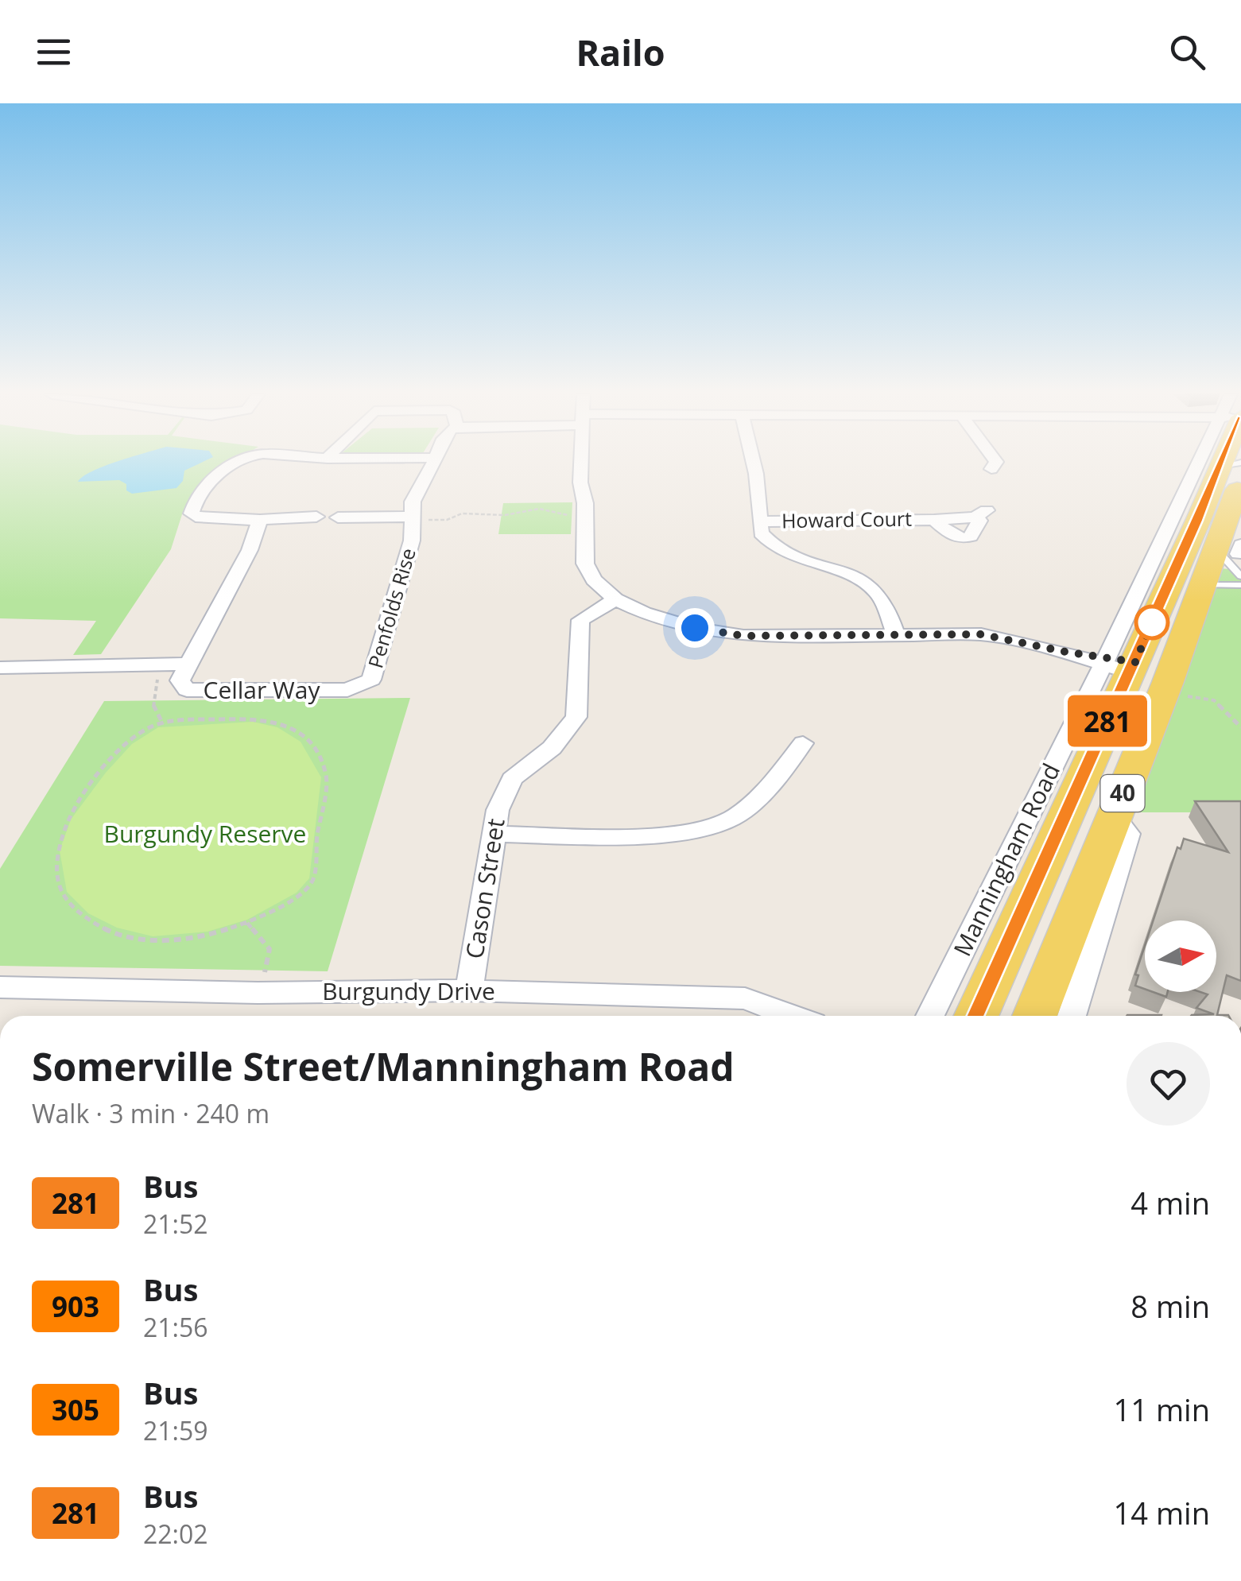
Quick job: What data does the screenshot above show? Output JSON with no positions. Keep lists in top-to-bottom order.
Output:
{
  "streets": {
    "main road": ["40", "Manningham Road"],
    "street": [
      "Howard Court",
      "Penfolds Rise",
      "Cellar Way",
      "Cason Street",
      "Burgundy Drive"
    ]
  },
  "crossings": [
    ["Penfolds Rise", "Cellar Way"],
    ["Cason Street", "Burgundy Drive"]
  ],
  "parks": ["Burgundy Reserve"],
  "lines": ["bus line 281"],
  "north": "right",
  "page": {
    "header": "Railo",
    "on_map": "281",
    "heading": ["Somerville Street/Manningham Road", "Walk · 3 min · 240 m"],
    "list": [
      {
        "mark": "281",
        "name": "Bus",
        "note": "21:52",
        "value": "4 min"
      },
      {
        "mark": "903",
        "name": "Bus",
        "note": "21:56",
        "value": "8 min"
      },
      {
        "mark": "305",
        "name": "Bus",
        "note": "21:59",
        "value": "11 min"
      },
      {
        "mark": "281",
        "name": "Bus",
        "note": "22:02",
        "value": "14 min"
      }
    ]
  }
}
